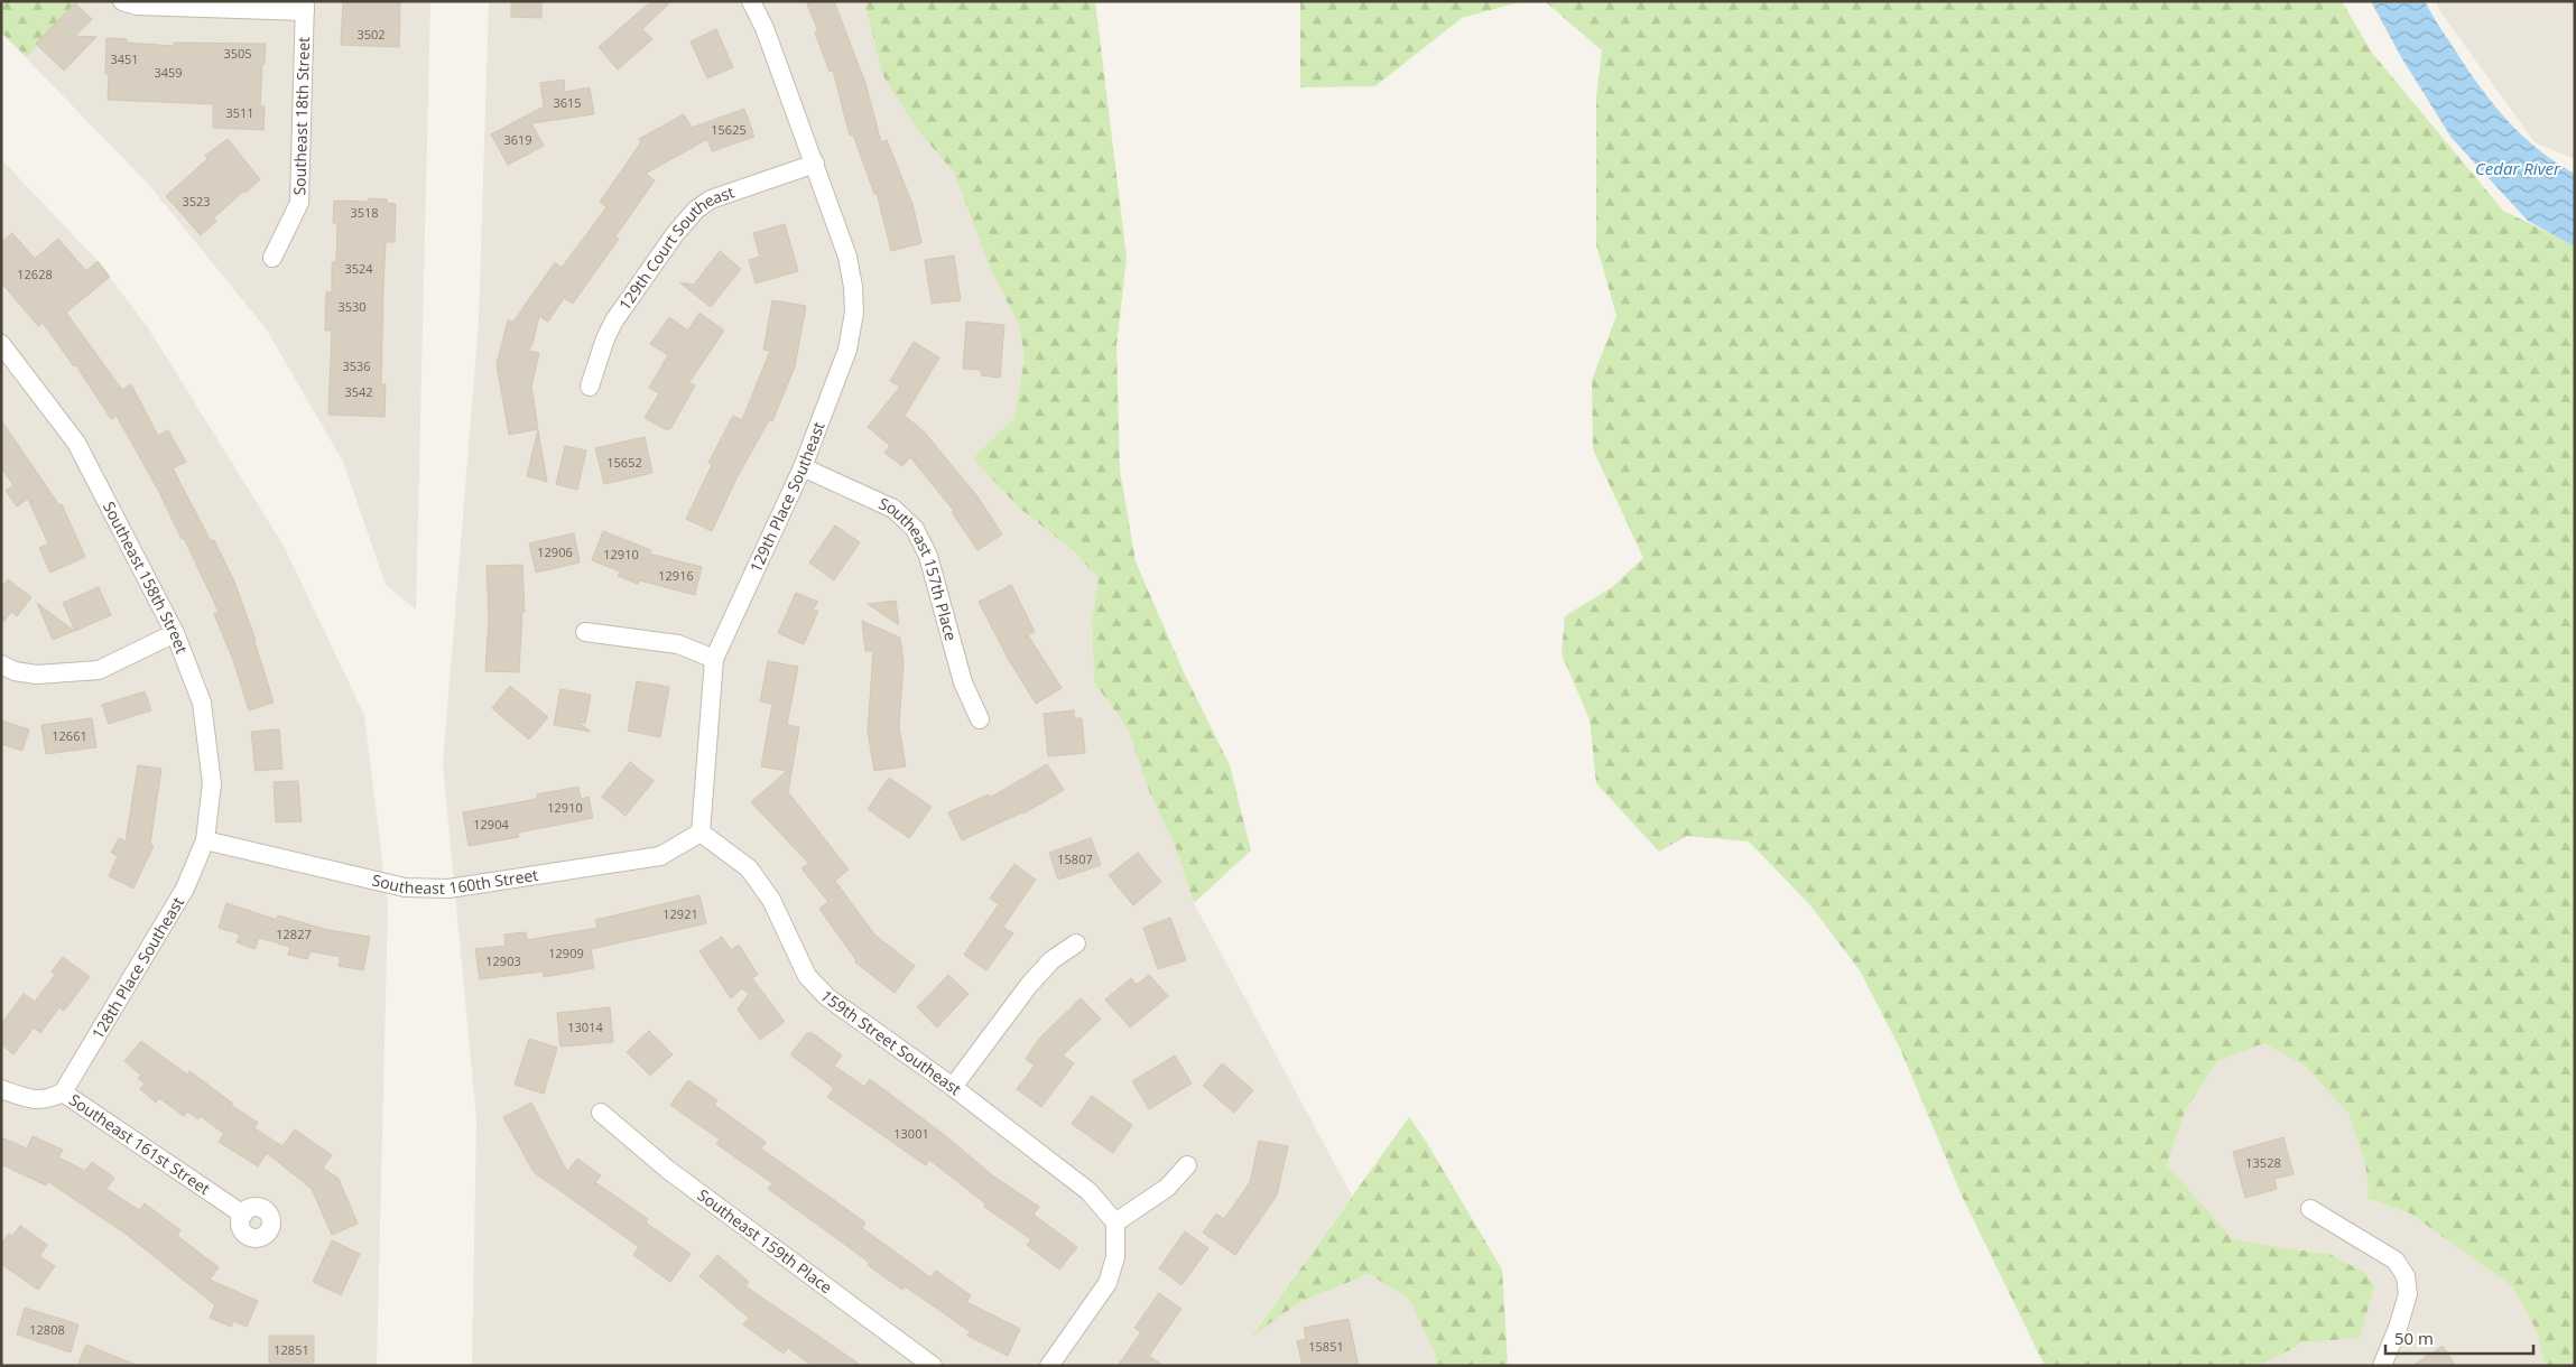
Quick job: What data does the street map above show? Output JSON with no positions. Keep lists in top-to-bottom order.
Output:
{
  "streets": {
    "street": [
      "Southeast 18th Street",
      "129th Court Southeast",
      "129th Place Southeast",
      "Southeast 157th Place",
      "Southeast 158th Street",
      "Southeast 160th Street",
      "128th Place Southeast",
      "159th Street Southeast",
      "Southeast 161st Street",
      "Southeast 159th Place"
    ]
  },
  "crossings": [
    ["129th Court Southeast", "129th Place Southeast"],
    ["129th Place Southeast", "Southeast 157th Place"],
    ["129th Place Southeast", "Southeast 160th Street"],
    ["129th Place Southeast", "159th Street Southeast"],
    ["Southeast 158th Street", "Southeast 160th Street"],
    ["Southeast 158th Street", "128th Place Southeast"],
    ["Southeast 160th Street", "128th Place Southeast"],
    ["Southeast 160th Street", "159th Street Southeast"],
    ["128th Place Southeast", "Southeast 161st Street"]
  ],
  "water": ["Cedar River"],
  "house_numbers": [
    "3502",
    "3505",
    "3451",
    "3459",
    "3615",
    "3511",
    "15625",
    "3619",
    "3523",
    "3518",
    "3524",
    "12628",
    "3530",
    "3536",
    "3542",
    "15652",
    "12906",
    "12910",
    "12916",
    "12661",
    "12910",
    "12904",
    "15807",
    "12921",
    "12827",
    "12909",
    "12903",
    "13014",
    "13001",
    "13528",
    "12808",
    "15851",
    "12851"
  ],
  "scale_bar": "50 m"
}
